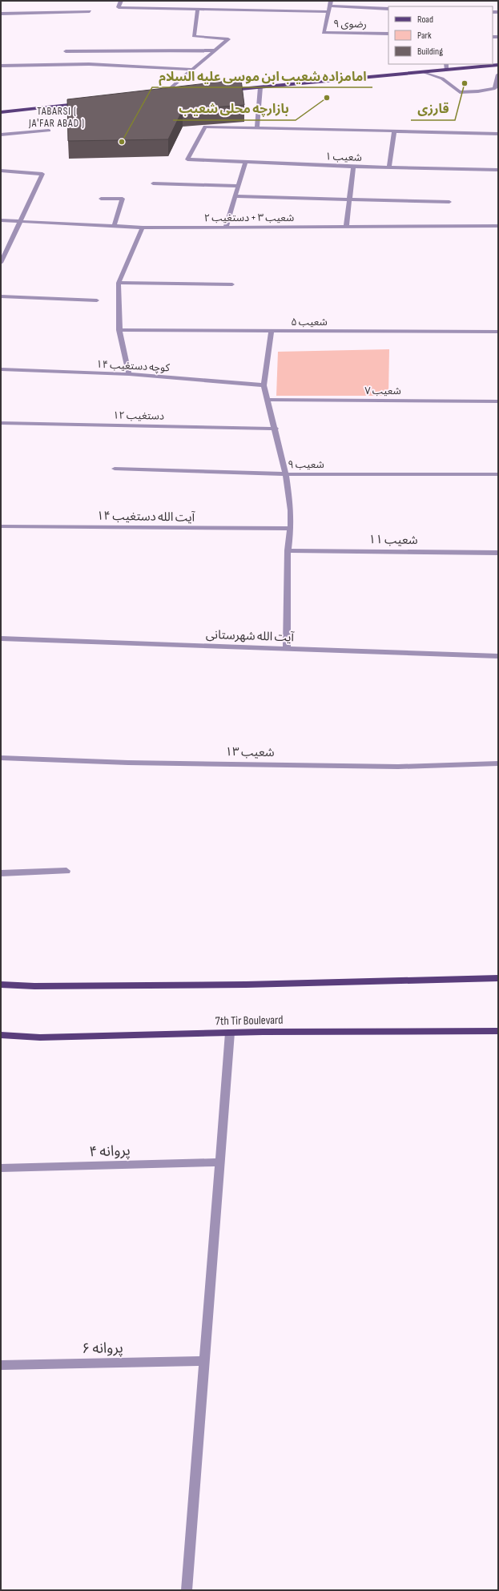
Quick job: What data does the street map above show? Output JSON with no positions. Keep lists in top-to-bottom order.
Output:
{
  "streets": {
    "main road": ["7th Tir Boulevard"],
    "street": [
      "رضوی ۹",
      "شعیب ۱",
      "شعیب ۳ + دستغیب ۲",
      "شعیب ۵",
      "کوچه دستغیب ۱۴",
      "شعیب ۷",
      "دستغیب ۱۲",
      "شعیب ۹",
      "آیت الله دستغیب ۱۴",
      "شعیب ۱۱",
      "آیت الله شهرستانی",
      "شعیب ۱۳",
      "پروانه ۴",
      "پروانه ۶"
    ]
  },
  "districts": ["TABARSI ( JA'FAR ABAD )"],
  "places": ["قارزی", "بازارچه محلی شعیب", "امامزاده شعیب ابن موسی علیه السلام"],
  "legend": ["Road", "Park", "Building"]
}
